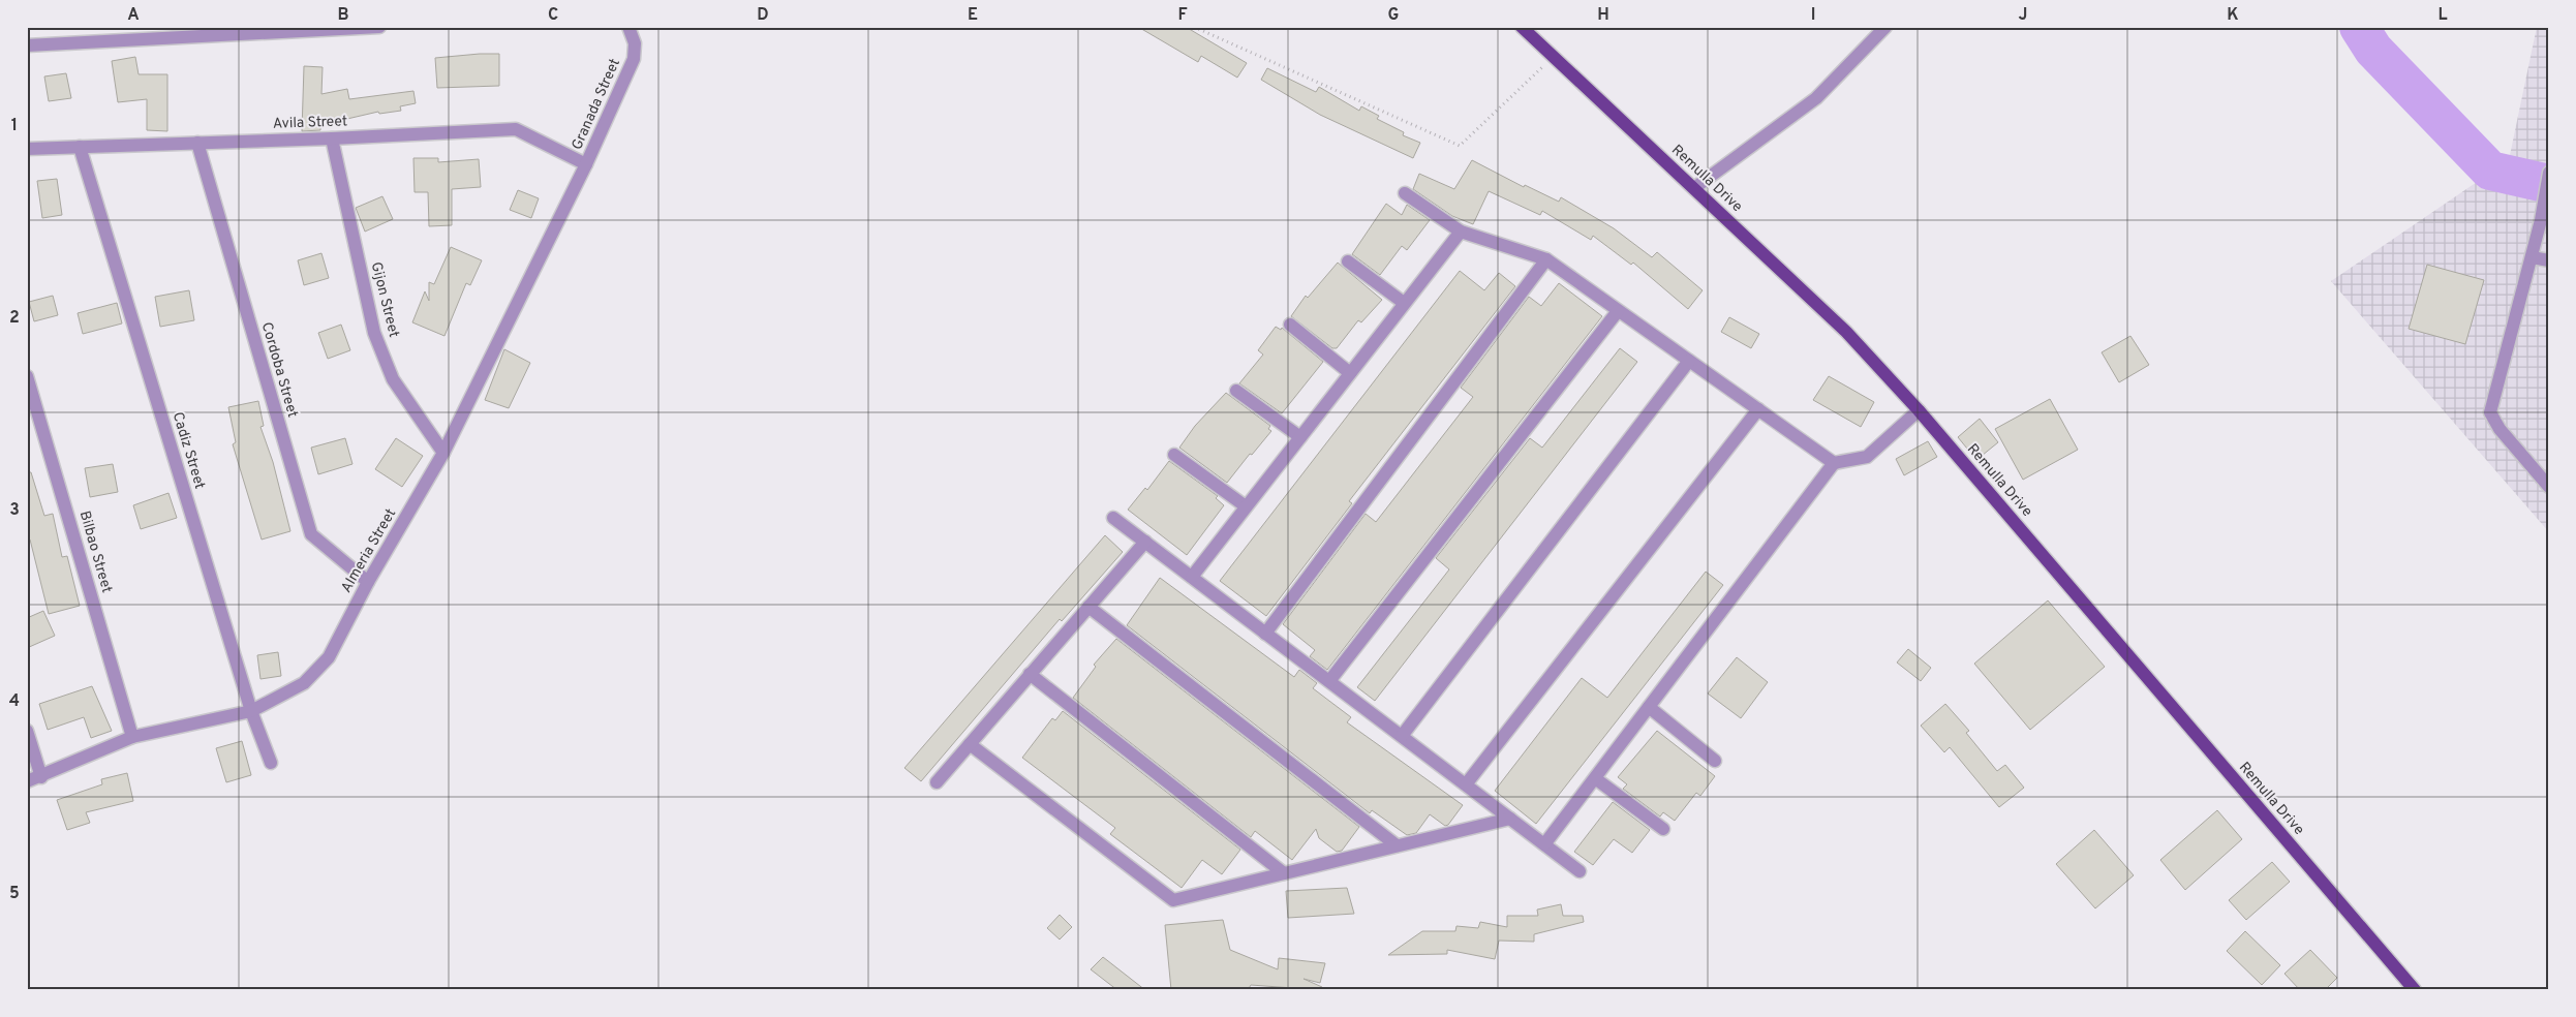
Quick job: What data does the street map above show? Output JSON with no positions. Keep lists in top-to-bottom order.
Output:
{
  "streets": {
    "main road": ["Remulla Drive"],
    "street": [
      "Granada Street",
      "Avila Street",
      "Gijon Street",
      "Cordoba Street",
      "Cadiz Street",
      "Almeria Street",
      "Bilbao Street"
    ]
  },
  "crossings": [
    ["Granada Street", "Avila Street"],
    ["Granada Street", "Almeria Street"],
    ["Avila Street", "Gijon Street"],
    ["Avila Street", "Cordoba Street"],
    ["Avila Street", "Cadiz Street"],
    ["Avila Street", "Almeria Street"],
    ["Gijon Street", "Almeria Street"],
    ["Cordoba Street", "Almeria Street"],
    ["Cadiz Street", "Almeria Street"],
    ["Almeria Street", "Bilbao Street"]
  ],
  "grid": {
    "columns": [
      "A",
      "B",
      "C",
      "D",
      "E",
      "F",
      "G",
      "H",
      "I",
      "J",
      "K",
      "L"
    ],
    "rows": [
      "1",
      "2",
      "3",
      "4",
      "5"
    ]
  }
}
